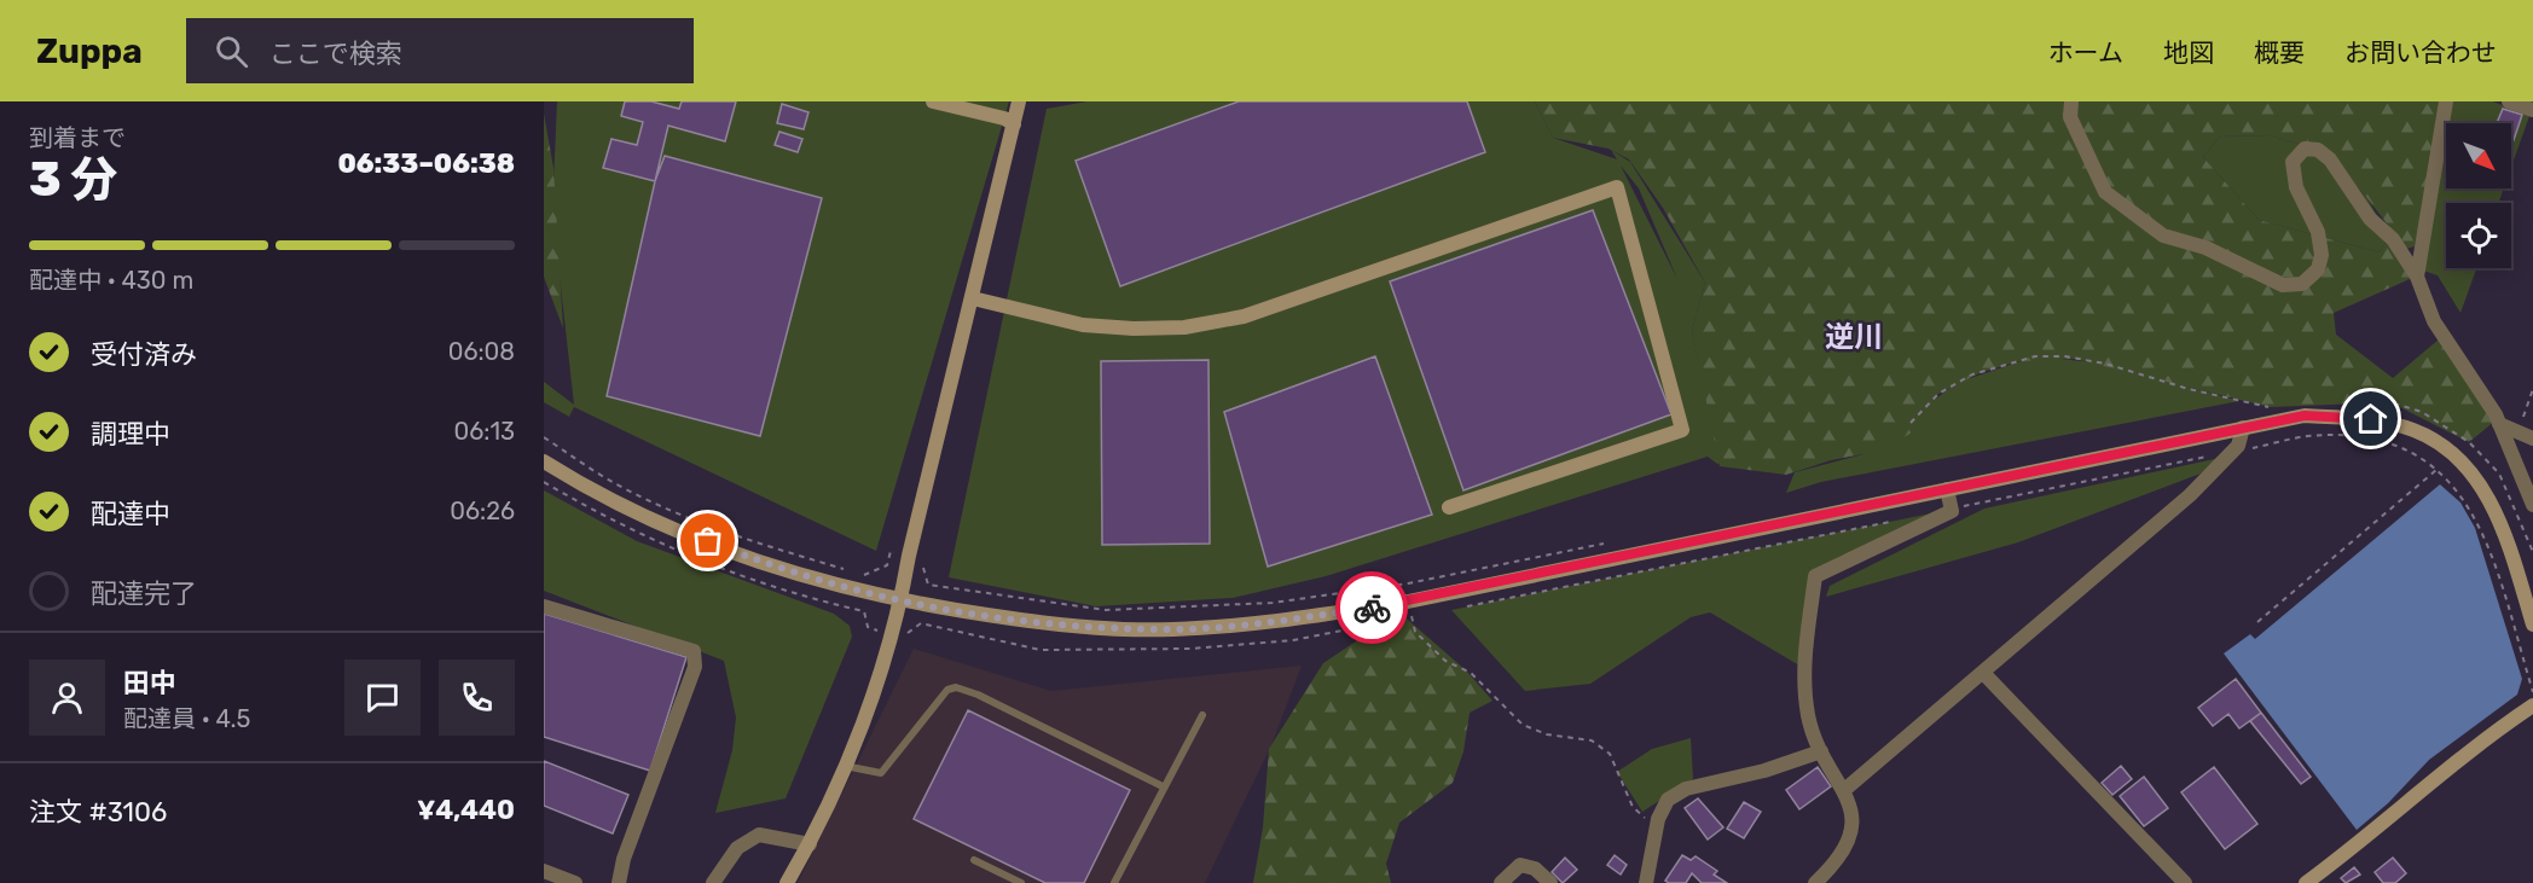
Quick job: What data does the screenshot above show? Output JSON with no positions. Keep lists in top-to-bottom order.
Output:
{
  "districts": ["逆川"],
  "north": "bottom right",
  "page": {
    "header": "Zuppa",
    "search": "ここで検索",
    "nav": [
      "ホーム",
      "地図",
      "概要",
      "お問い合わせ"
    ],
    "heading": ["3 分", "到着まで", "06:33–06:38"],
    "panel": [
      "田中",
      "配達員 · 4.5",
      "注文 #3106",
      "¥4,440"
    ],
    "bar": "配達中 · 430 m",
    "list": [
      ["受付済み", "06:08"],
      ["調理中", "06:13"],
      ["配達中", "06:26"],
      "配達完了"
    ]
  }
}
